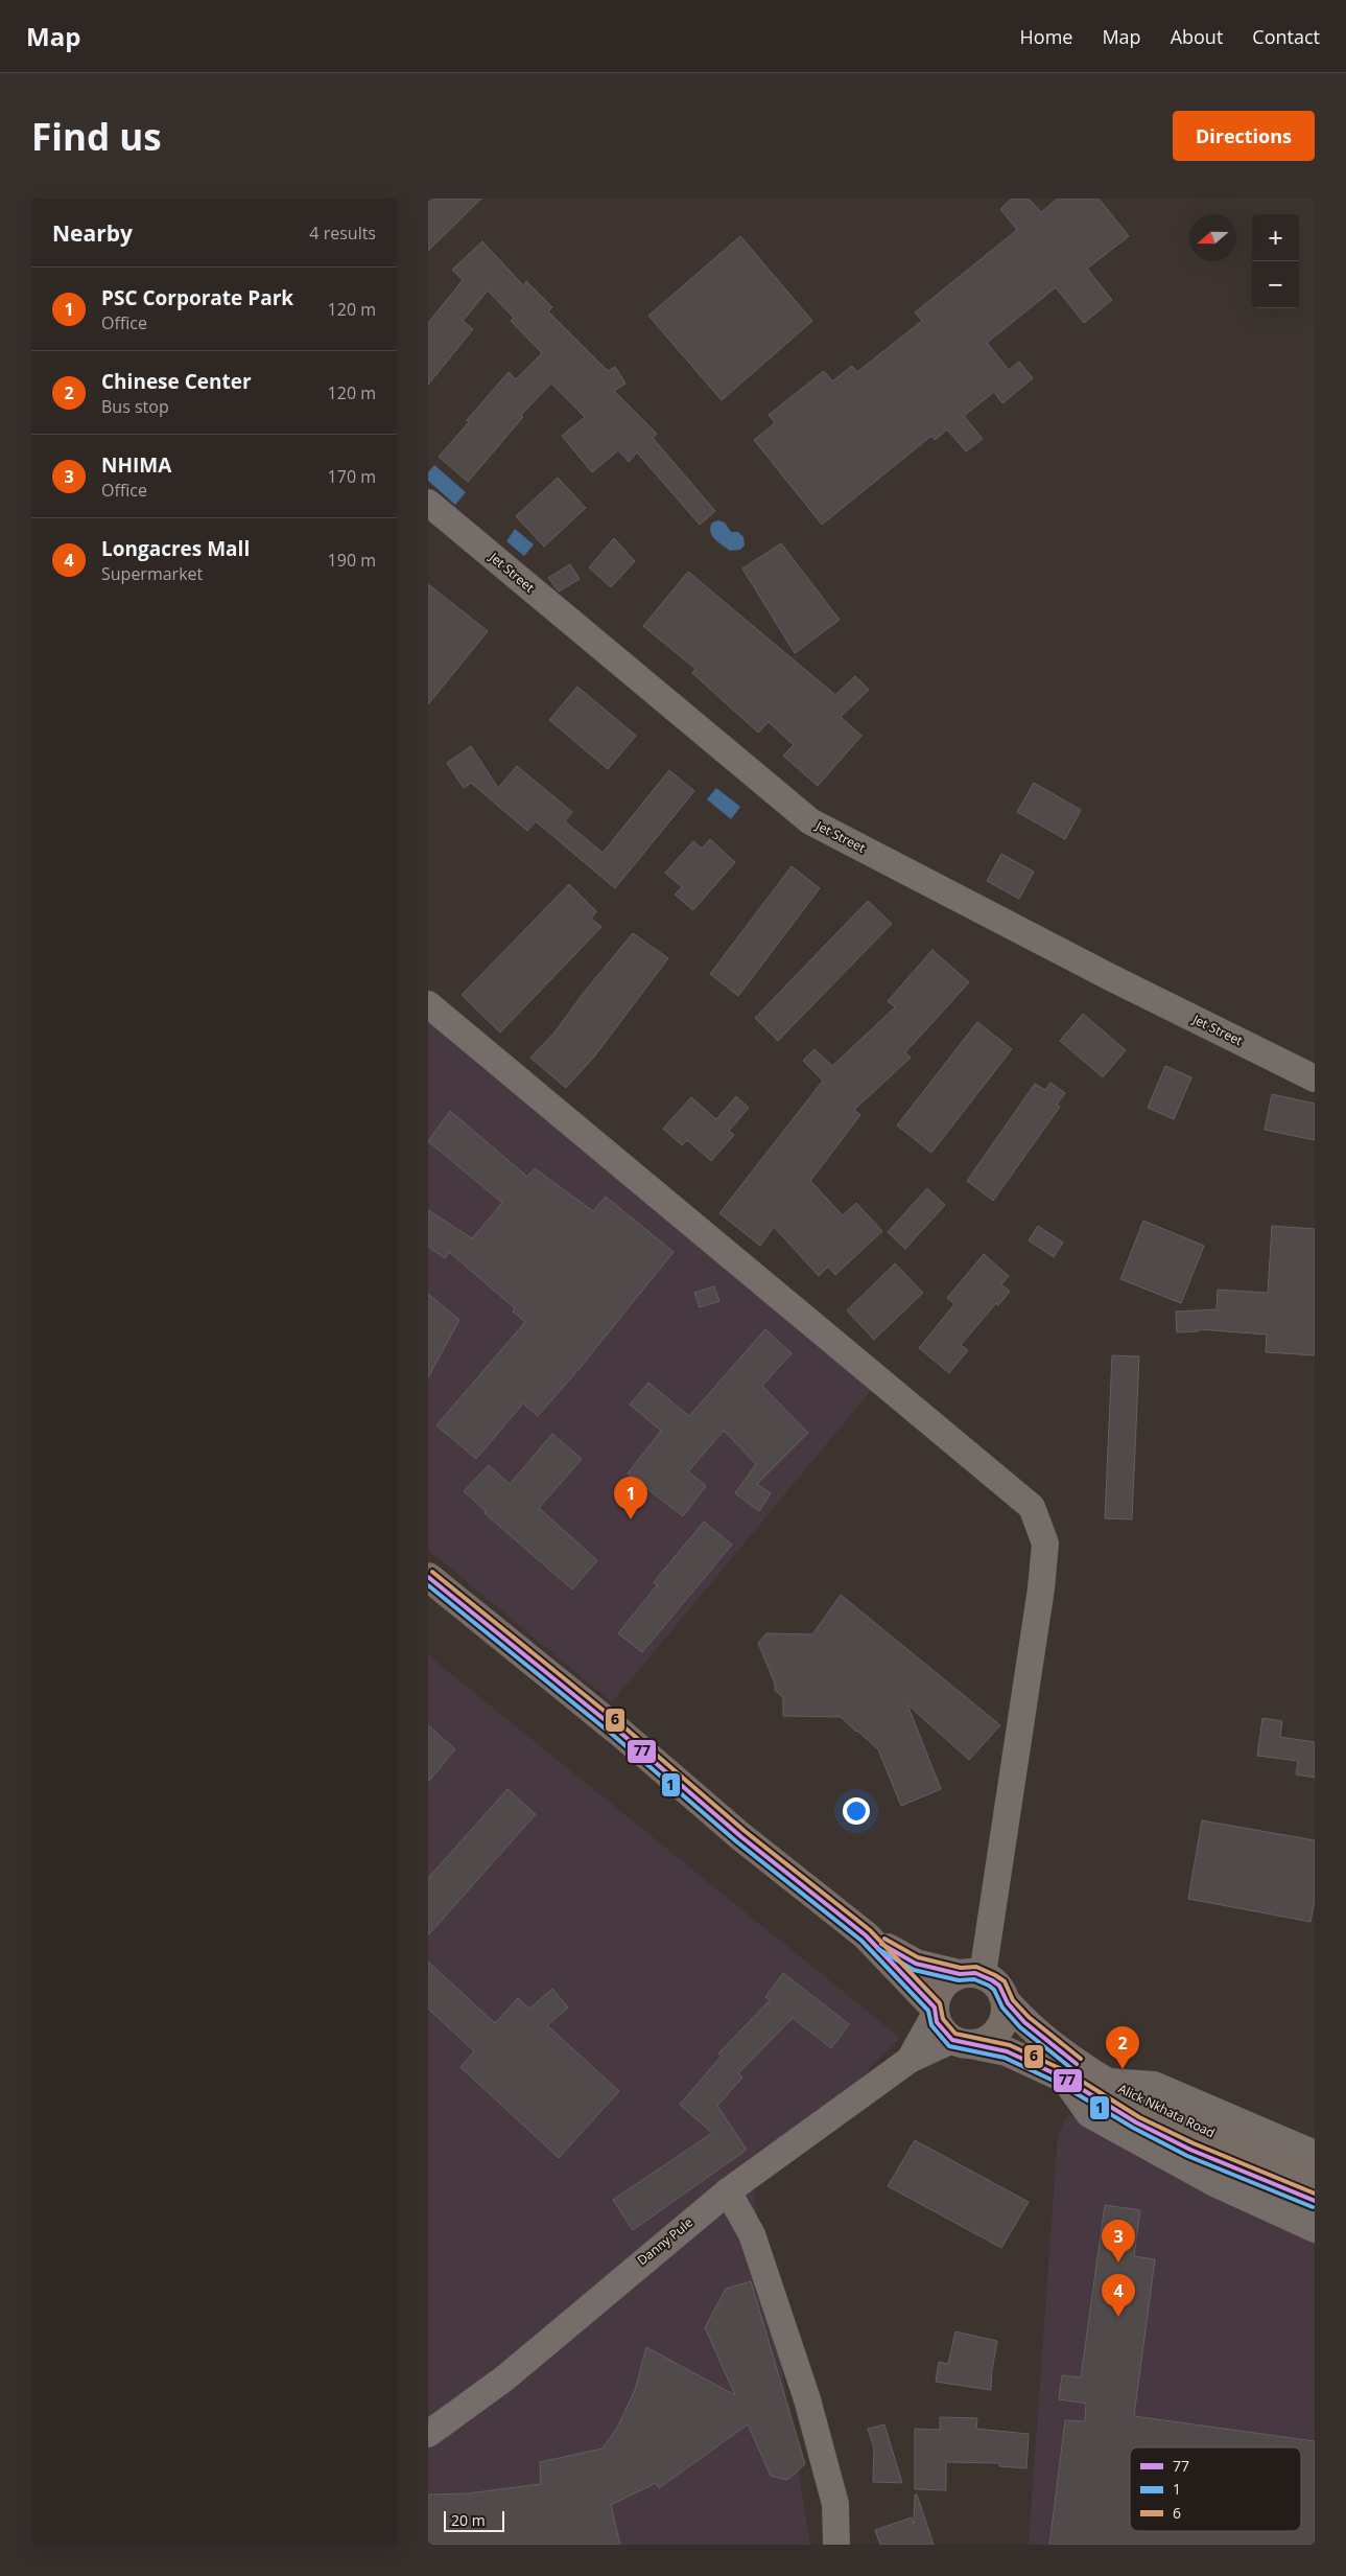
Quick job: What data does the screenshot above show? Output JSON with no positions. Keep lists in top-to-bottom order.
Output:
{
  "streets": {
    "main road": ["Alick Nkhata Road"],
    "street": ["Jet Street", "Danny Pule"]
  },
  "crossings": [
    ["Alick Nkhata Road", "Danny Pule"]
  ],
  "lines": ["transit line 6", "transit line 77", "transit line 1"],
  "legend": ["77", "1", "6"],
  "scale_bar": "20 m",
  "north": "left",
  "page": {
    "header": "Map",
    "nav": [
      "Home",
      "Map",
      "About",
      "Contact"
    ],
    "buttons": "Directions",
    "title": "Find us",
    "heading": ["Nearby", "4 results"],
    "map_buttons": ["+", "−"],
    "list": [
      {
        "mark": "1",
        "name": "PSC Corporate Park",
        "note": "Office",
        "value": "120 m"
      },
      {
        "mark": "2",
        "name": "Chinese Center",
        "note": "Bus stop",
        "value": "120 m"
      },
      {
        "mark": "3",
        "name": "NHIMA",
        "note": "Office",
        "value": "170 m"
      },
      {
        "mark": "4",
        "name": "Longacres Mall",
        "note": "Supermarket",
        "value": "190 m"
      }
    ],
    "pins": [
      "1",
      "2",
      "3",
      "4"
    ],
    "scale": "20 m"
  }
}
